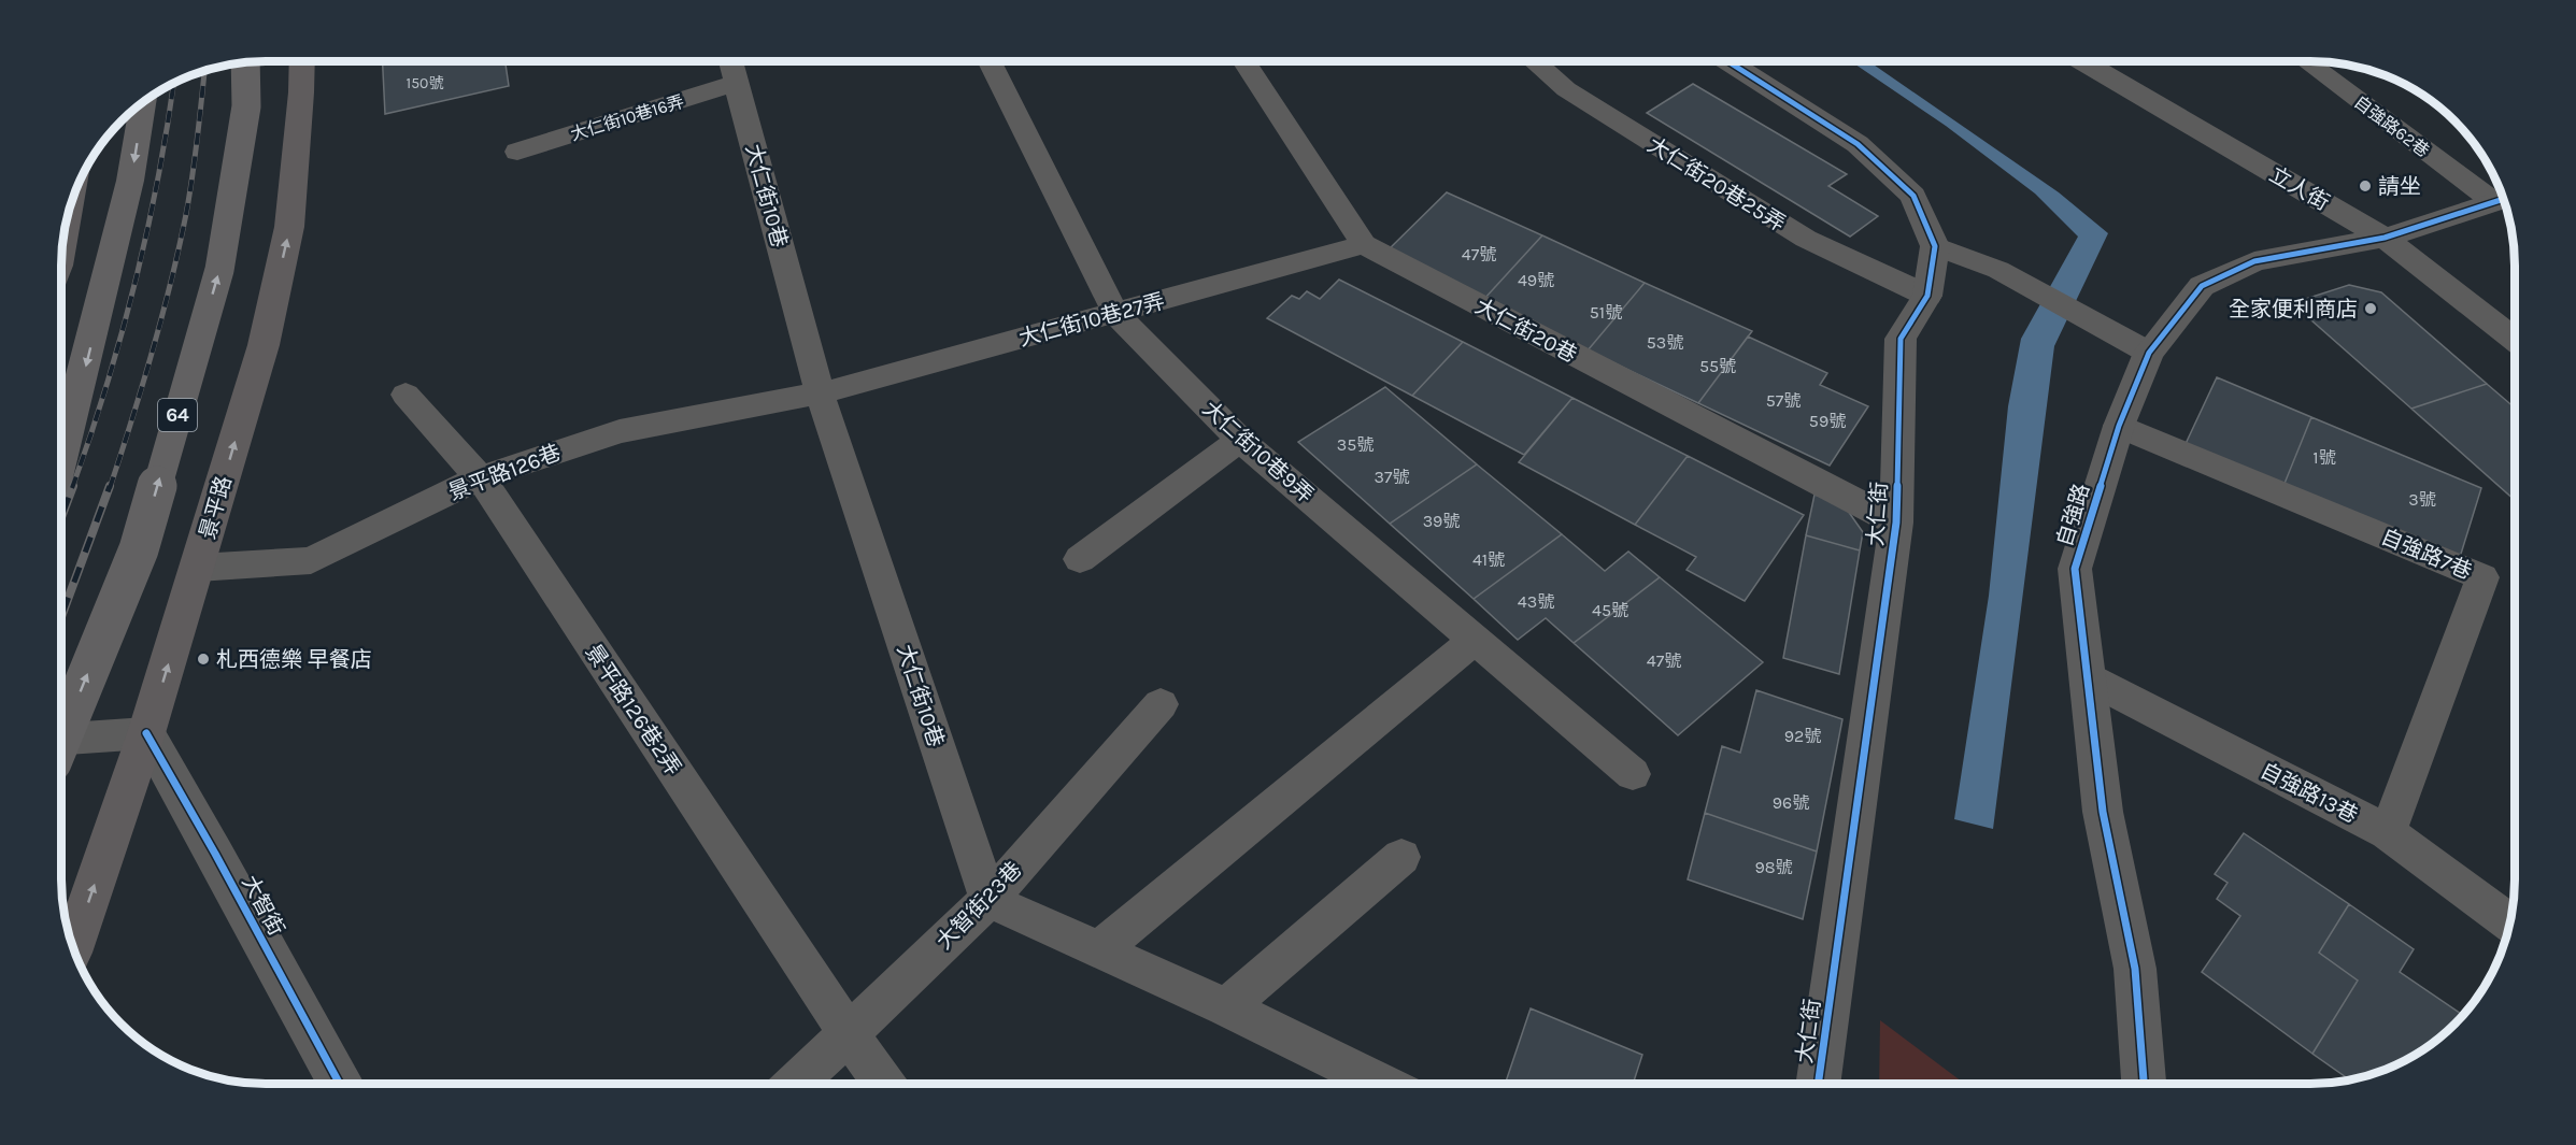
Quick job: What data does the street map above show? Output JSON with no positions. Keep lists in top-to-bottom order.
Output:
{
  "streets": {
    "highway": ["64"],
    "main road": ["景平路"],
    "street": [
      "立人街",
      "大仁街",
      "自強路",
      "大智街"
    ],
    "lane": [
      "大仁街10巷16弄",
      "自強路62巷",
      "大仁街20巷25弄",
      "大仁街10巷",
      "大仁街10巷27弄",
      "大仁街20巷",
      "大仁街10巷9弄",
      "景平路126巷",
      "自強路7巷",
      "景平路126巷2弄",
      "自強路13巷",
      "大智街23巷"
    ]
  },
  "crossings": [
    ["大仁街10巷16弄", "大仁街10巷"],
    ["自強路62巷", "自強路"],
    ["大仁街20巷25弄", "大仁街"],
    ["立人街", "自強路"],
    ["大仁街10巷", "大仁街10巷27弄"],
    ["大仁街10巷", "景平路126巷"],
    ["大仁街10巷", "大智街23巷"],
    ["大仁街10巷27弄", "大仁街20巷"],
    ["大仁街10巷27弄", "大仁街10巷9弄"],
    ["大仁街10巷27弄", "景平路126巷"],
    ["大仁街20巷", "大仁街"],
    ["景平路126巷", "景平路"],
    ["景平路126巷", "景平路126巷2弄"],
    ["景平路", "大智街"],
    ["自強路", "自強路7巷"],
    ["自強路", "自強路13巷"],
    ["自強路7巷", "自強路13巷"],
    ["景平路126巷2弄", "大智街23巷"]
  ],
  "one_way": ["景平路"],
  "places": ["請坐", "全家便利商店", "札西德樂 早餐店"],
  "house_numbers": [
    "150號",
    "47號",
    "49號",
    "51號",
    "53號",
    "55號",
    "57號",
    "59號",
    "35號",
    "1號",
    "37號",
    "3號",
    "39號",
    "41號",
    "43號",
    "45號",
    "47號",
    "92號",
    "96號",
    "98號"
  ]
}
